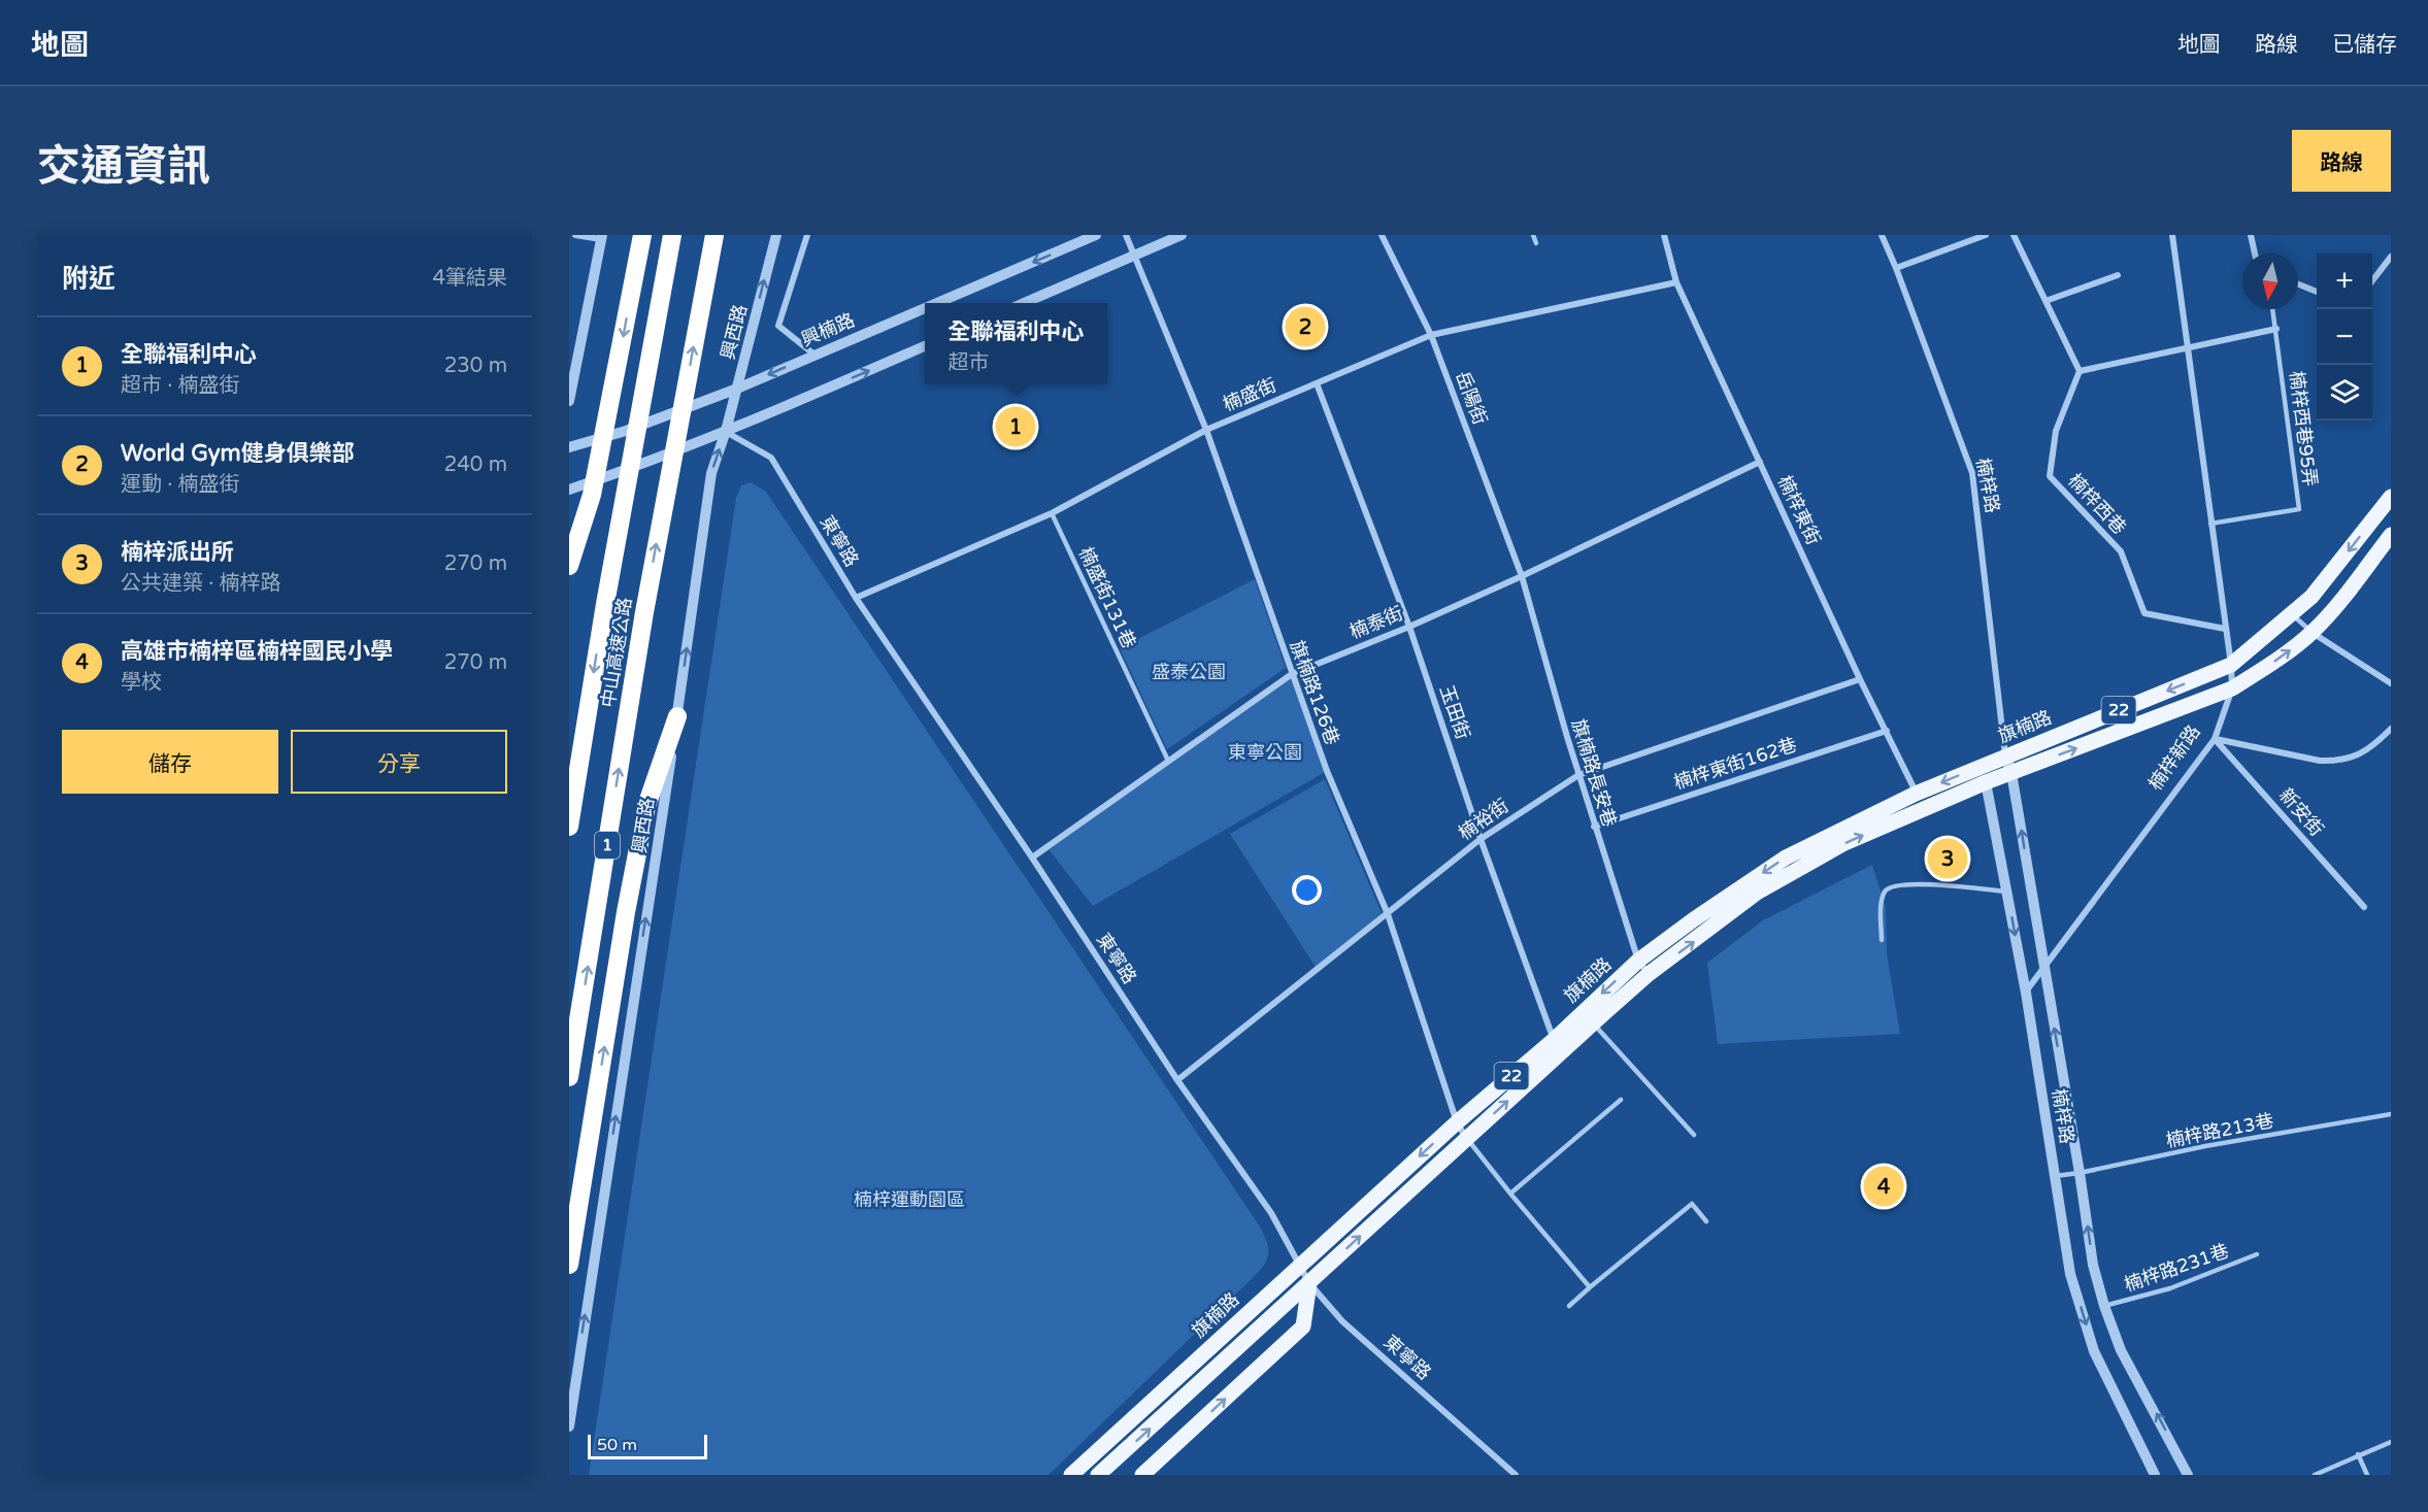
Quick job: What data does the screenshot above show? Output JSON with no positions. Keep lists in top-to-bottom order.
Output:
{
  "streets": {
    "highway": ["中山高速公路", "1"],
    "main road": ["22", "旗楠路"],
    "street": [
      "興楠路",
      "興西路",
      "楠盛街",
      "岳陽街",
      "楠梓路",
      "楠梓西巷",
      "楠梓東街",
      "東寧路",
      "楠泰街",
      "旗楠路126巷",
      "玉田街",
      "楠梓新路",
      "楠梓東街162巷",
      "旗楠路長安巷",
      "新安街",
      "楠裕街"
    ],
    "lane": [
      "楠梓西巷95弄",
      "楠盛街131巷",
      "楠梓路213巷",
      "楠梓路231巷"
    ]
  },
  "crossings": [
    ["興楠路", "興西路"],
    ["興西路", "東寧路"],
    ["楠盛街", "岳陽街"],
    ["楠盛街", "楠梓東街"],
    ["楠盛街", "東寧路"],
    ["楠盛街", "楠盛街131巷"],
    ["楠盛街", "旗楠路126巷"],
    ["楠盛街", "玉田街"],
    ["岳陽街", "楠泰街"],
    ["岳陽街", "旗楠路長安巷"],
    ["楠梓路", "旗楠路"],
    ["楠梓路", "楠梓新路"],
    ["楠梓路", "楠梓路213巷"],
    ["楠梓路", "楠梓路231巷"],
    ["楠梓東街", "楠泰街"],
    ["楠梓東街", "旗楠路"],
    ["楠梓東街", "楠梓東街162巷"],
    ["楠梓東街", "楠裕街"],
    ["東寧路", "楠泰街"],
    ["東寧路", "旗楠路"],
    ["東寧路", "楠裕街"],
    ["楠盛街131巷", "楠泰街"],
    ["楠泰街", "旗楠路126巷"],
    ["楠泰街", "玉田街"],
    ["楠泰街", "旗楠路長安巷"],
    ["旗楠路126巷", "旗楠路"],
    ["旗楠路126巷", "楠裕街"],
    ["22", "旗楠路"],
    ["22", "楠梓新路"],
    ["玉田街", "旗楠路"],
    ["玉田街", "楠裕街"],
    ["旗楠路", "楠梓新路"],
    ["旗楠路", "旗楠路長安巷"],
    ["楠梓新路", "新安街"],
    ["楠梓東街162巷", "旗楠路長安巷"],
    ["旗楠路長安巷", "楠裕街"]
  ],
  "one_way": ["興西路"],
  "parks": ["盛泰公園", "東寧公園", "楠梓運動園區"],
  "scale_bar": "50 m",
  "north": "bottom",
  "page": {
    "header": "地圖",
    "nav": ["地圖", "路線", "已儲存"],
    "title": "交通資訊",
    "buttons": [
      "路線",
      ["儲存", "分享"]
    ],
    "heading": ["附近", "4筆結果"],
    "map_buttons": ["+", "−"],
    "popup": ["全聯福利中心", "超市"],
    "pins": [
      "2",
      "1",
      "3",
      "4"
    ],
    "list": [
      {
        "mark": "1",
        "name": "全聯福利中心",
        "note": "超市 · 楠盛街",
        "value": "230 m"
      },
      {
        "mark": "2",
        "name": "World Gym健身俱樂部",
        "note": "運動 · 楠盛街",
        "value": "240 m"
      },
      {
        "mark": "3",
        "name": "楠梓派出所",
        "note": "公共建築 · 楠梓路",
        "value": "270 m"
      },
      {
        "mark": "4",
        "name": "高雄市楠梓區楠梓國民小學",
        "note": "學校",
        "value": "270 m"
      }
    ],
    "scale": "50 m"
  }
}
